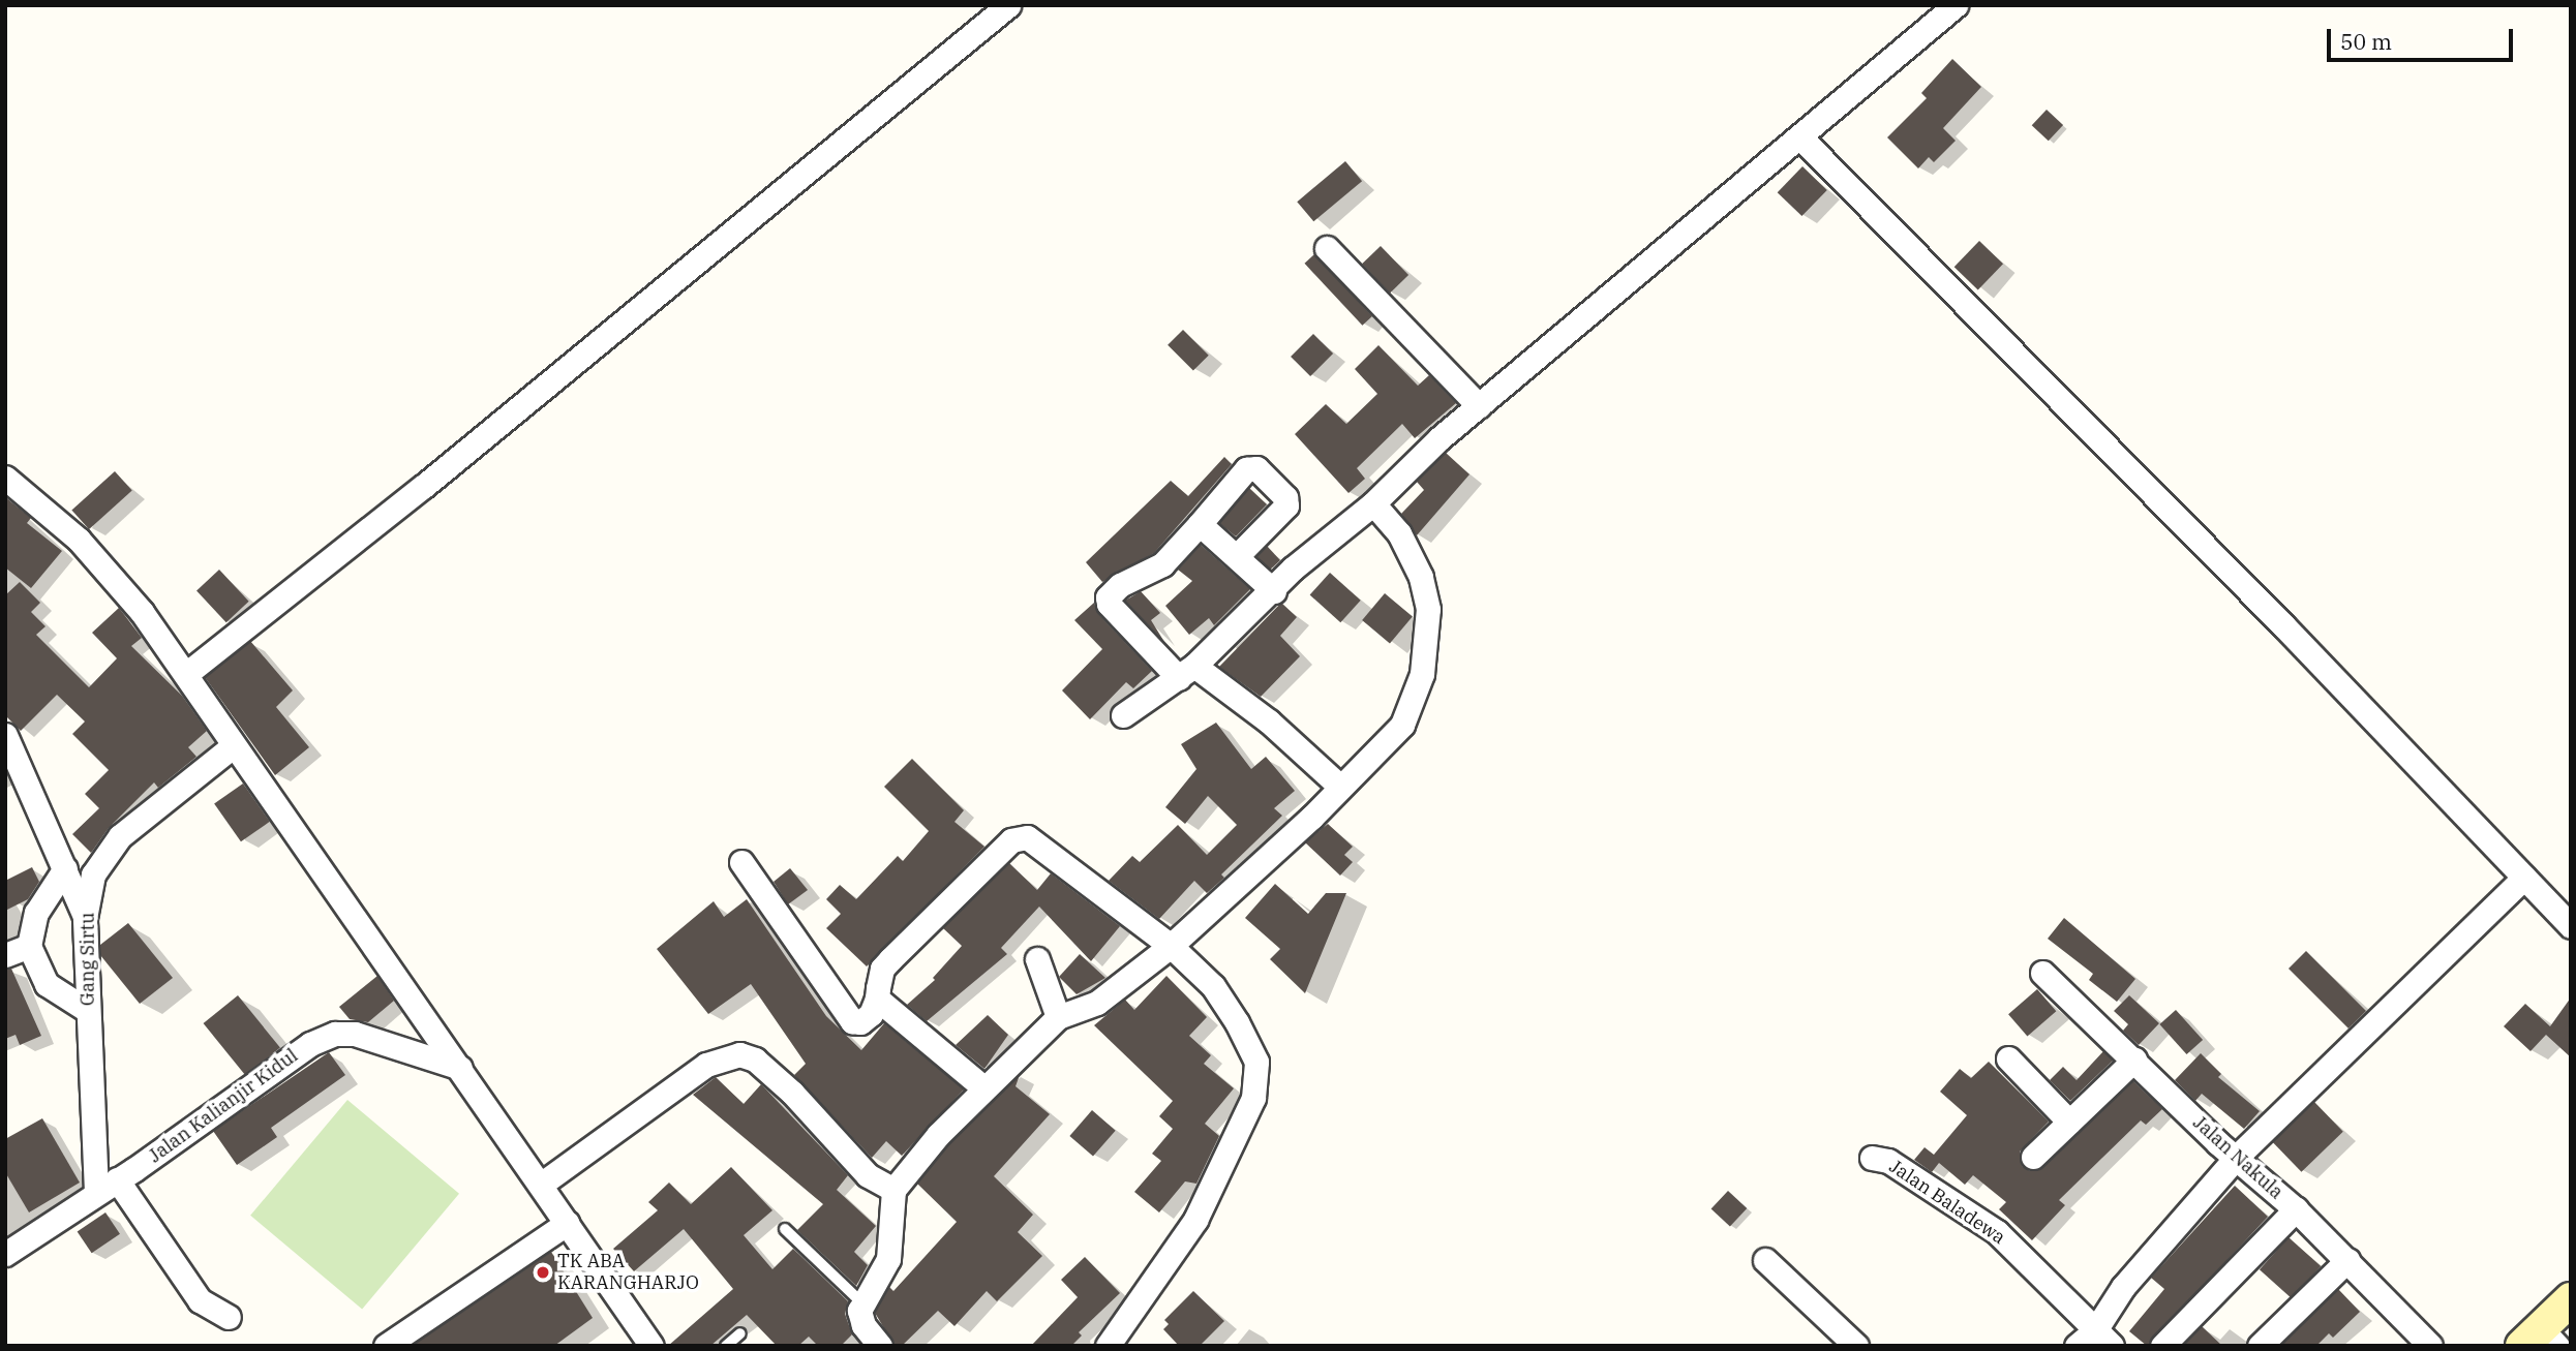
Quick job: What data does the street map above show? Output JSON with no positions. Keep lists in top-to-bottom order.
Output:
{
  "streets": {
    "street": [
      "Gang Sirtu",
      "Jalan Kalianjir Kidul",
      "Jalan Nakula",
      "Jalan Baladewa"
    ]
  },
  "crossings": [
    ["Gang Sirtu", "Jalan Kalianjir Kidul"]
  ],
  "places": ["TK ABA KARANGHARJO"],
  "scale_bar": "50 m"
}
